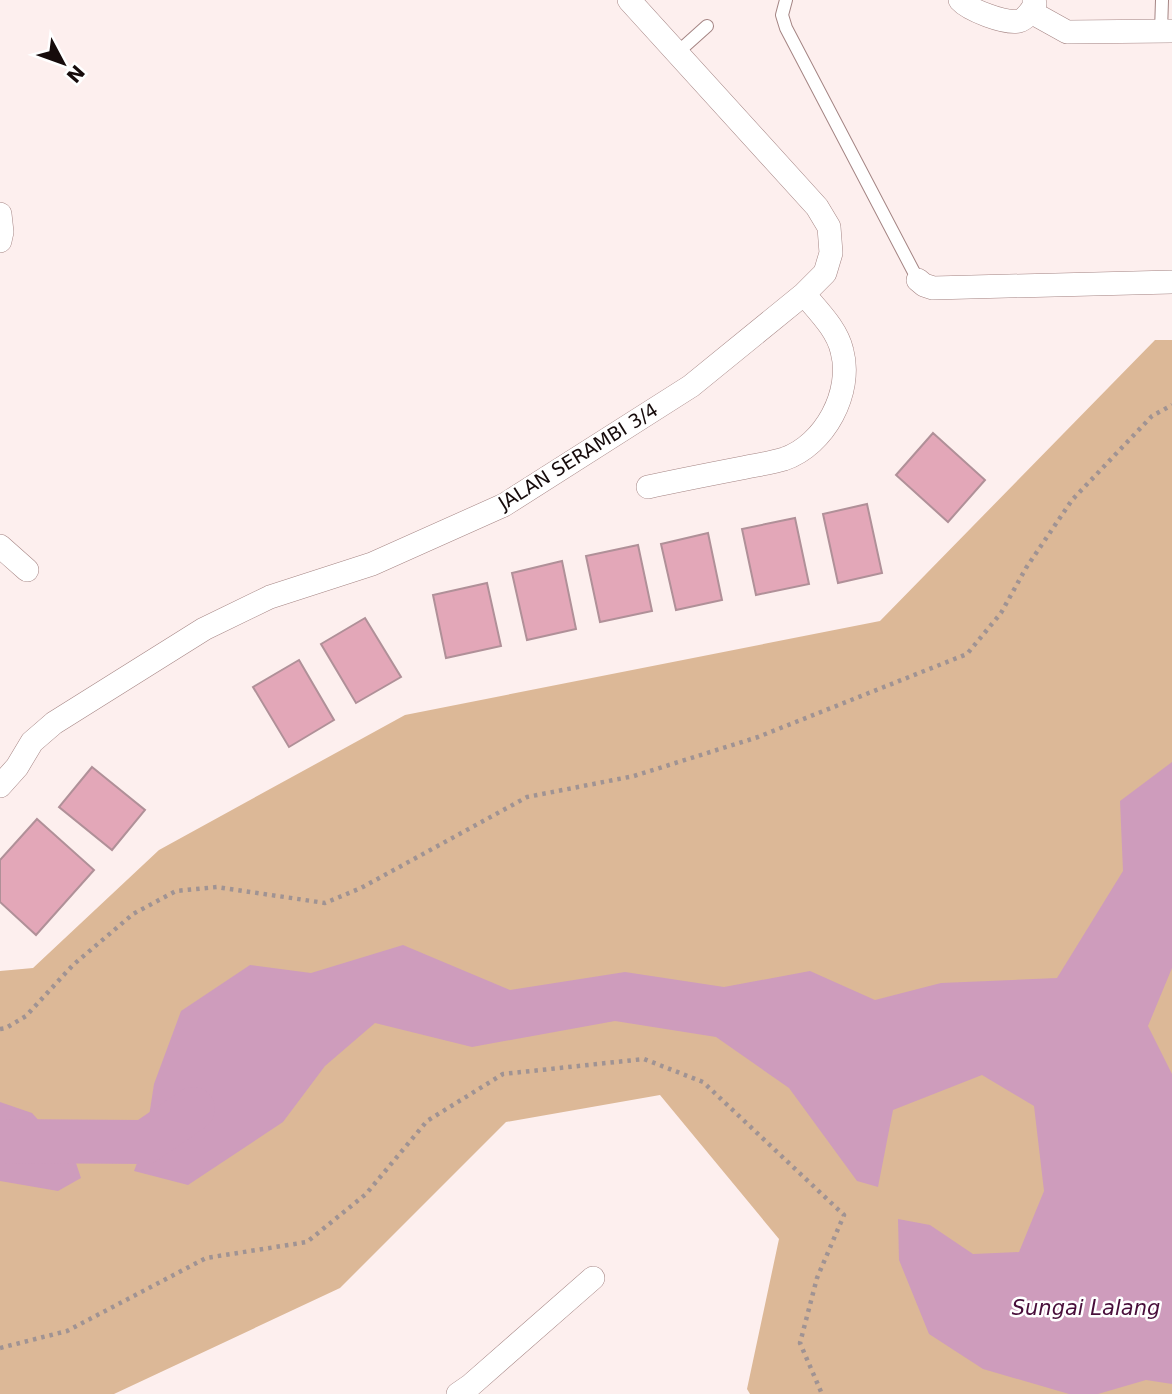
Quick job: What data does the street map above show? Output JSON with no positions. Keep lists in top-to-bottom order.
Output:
{
  "streets": {
    "street": ["JALAN SERAMBI 3/4"]
  },
  "water": ["Sungai Lalang"],
  "north": "bottom right"
}
